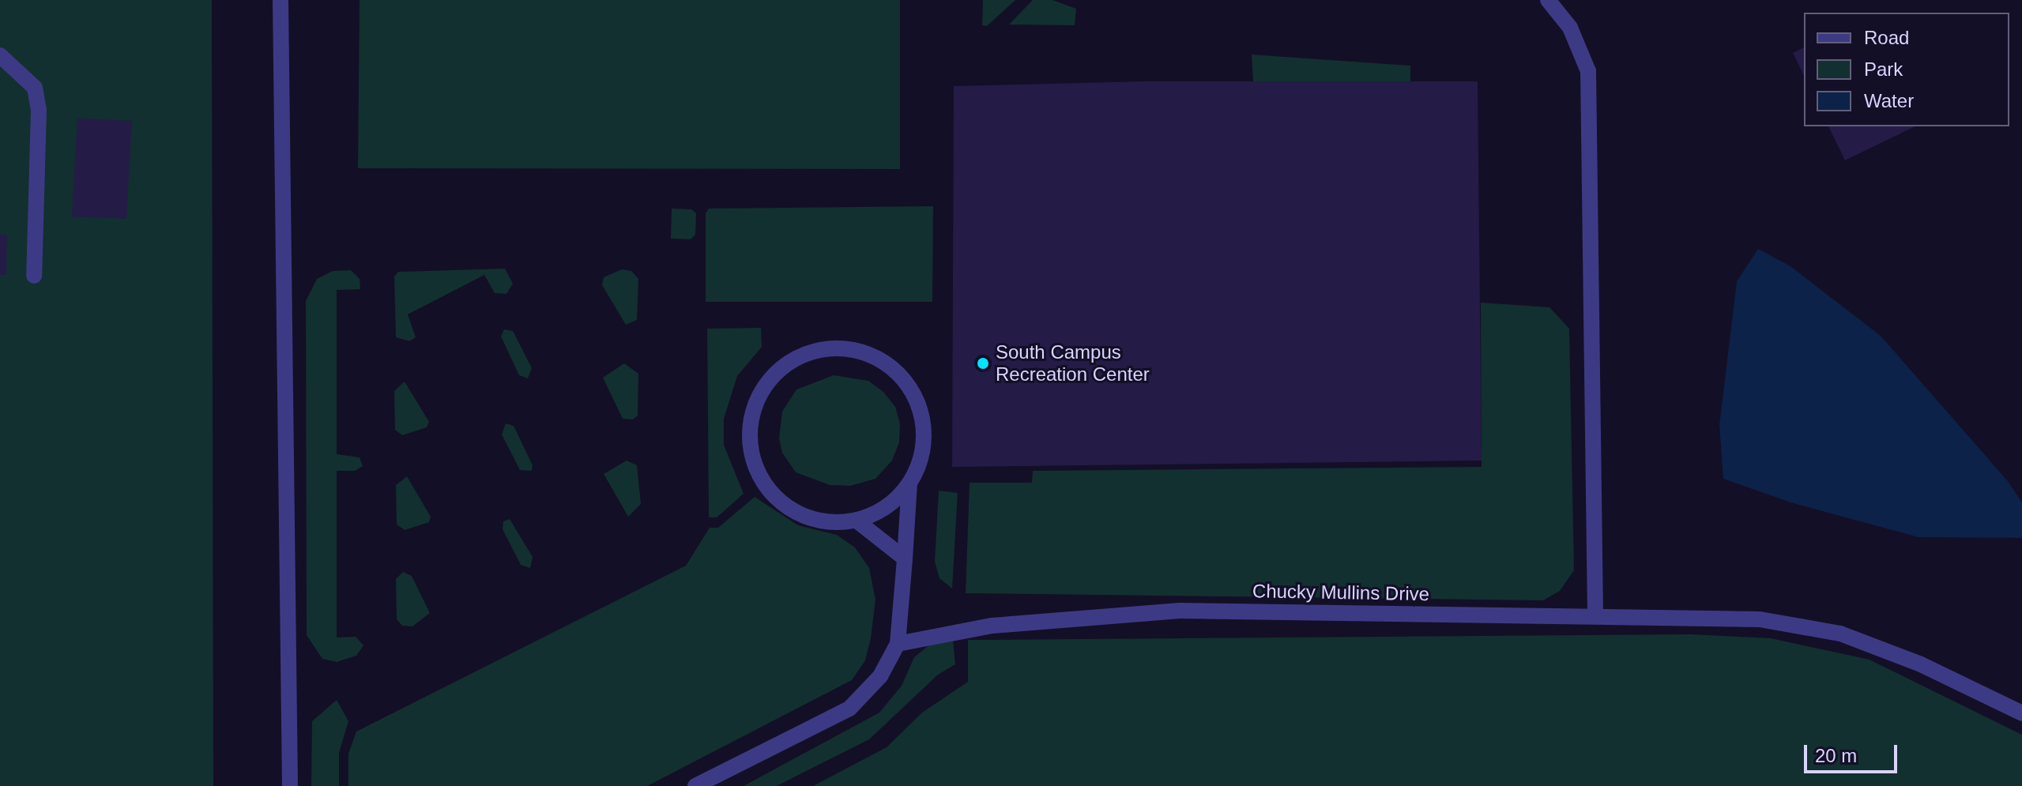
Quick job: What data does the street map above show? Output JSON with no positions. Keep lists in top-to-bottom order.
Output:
{
  "streets": {
    "street": ["Chucky Mullins Drive"]
  },
  "places": ["South Campus Recreation Center"],
  "legend": ["Road", "Park", "Water"],
  "scale_bar": "20 m"
}
